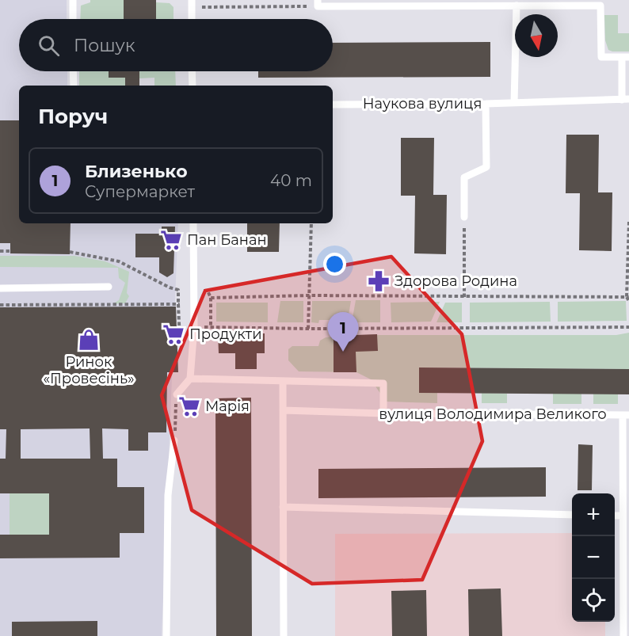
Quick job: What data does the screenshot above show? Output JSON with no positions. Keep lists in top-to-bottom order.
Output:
{
  "streets": {
    "lane": ["Наукова вулиця", "вулиця Володимира Великого"]
  },
  "places": {
    "supermarket": ["Пан Банан", "Продукти", "Марія"],
    "pharmacy": ["Здорова Родина"],
    "shop": ["Ринок «Провесінь»"]
  },
  "north": "bottom",
  "page": {
    "search": "Пошук",
    "heading": "Поруч",
    "list": [
      {
        "mark": "1",
        "name": "Близенько",
        "note": "Супермаркет",
        "value": "40 m"
      }
    ],
    "pins": "1",
    "map_buttons": ["+", "−"]
  }
}
